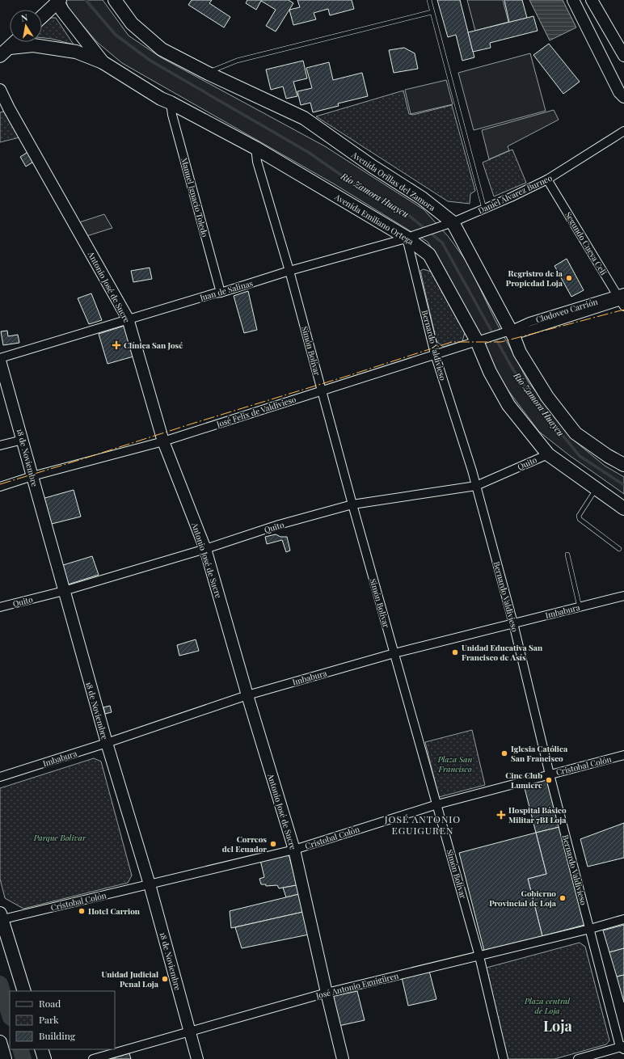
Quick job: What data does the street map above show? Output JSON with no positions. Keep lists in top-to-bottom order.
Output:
{
  "streets": {
    "main road": ["Avenida Orillas del Zamora", "Avenida Emiliano Ortega"],
    "street": [
      "Daniel Alvarez Burneo",
      "Manuel Ignacio Toledo",
      "Segundo Cueva Celi",
      "Antonio José de Sucre",
      "Juan de Salinas",
      "Clodoveo Carrión",
      "Bernardo Valdivieso",
      "Simón Bolívar",
      "José Felix de Valdivieso",
      "18 de Noviembre",
      "Quito",
      "Imbabura",
      "Cristobal Colón",
      "José Antonio Eguigüren"
    ]
  },
  "crossings": [
    ["Avenida Orillas del Zamora", "Daniel Alvarez Burneo"],
    ["Avenida Orillas del Zamora", "Juan de Salinas"],
    ["Avenida Orillas del Zamora", "Clodoveo Carrión"],
    ["Avenida Orillas del Zamora", "José Felix de Valdivieso"],
    ["Daniel Alvarez Burneo", "Segundo Cueva Celi"],
    ["Daniel Alvarez Burneo", "Juan de Salinas"],
    ["Manuel Ignacio Toledo", "Avenida Emiliano Ortega"],
    ["Manuel Ignacio Toledo", "Juan de Salinas"],
    ["Avenida Emiliano Ortega", "Juan de Salinas"],
    ["Avenida Emiliano Ortega", "Bernardo Valdivieso"],
    ["Avenida Emiliano Ortega", "Simón Bolívar"],
    ["Avenida Emiliano Ortega", "José Felix de Valdivieso"],
    ["Avenida Emiliano Ortega", "Quito"],
    ["Segundo Cueva Celi", "Clodoveo Carrión"],
    ["Antonio José de Sucre", "Juan de Salinas"],
    ["Antonio José de Sucre", "José Felix de Valdivieso"],
    ["Antonio José de Sucre", "Quito"],
    ["Antonio José de Sucre", "Imbabura"],
    ["Antonio José de Sucre", "Cristobal Colón"],
    ["Antonio José de Sucre", "José Antonio Eguigüren"],
    ["Juan de Salinas", "Bernardo Valdivieso"],
    ["Juan de Salinas", "Simón Bolívar"],
    ["Clodoveo Carrión", "José Felix de Valdivieso"],
    ["Bernardo Valdivieso", "José Felix de Valdivieso"],
    ["Bernardo Valdivieso", "Quito"],
    ["Bernardo Valdivieso", "Imbabura"],
    ["Bernardo Valdivieso", "Cristobal Colón"],
    ["Bernardo Valdivieso", "José Antonio Eguigüren"],
    ["Simón Bolívar", "José Felix de Valdivieso"],
    ["Simón Bolívar", "Quito"],
    ["Simón Bolívar", "Imbabura"],
    ["Simón Bolívar", "Cristobal Colón"],
    ["Simón Bolívar", "José Antonio Eguigüren"],
    ["José Felix de Valdivieso", "18 de Noviembre"],
    ["18 de Noviembre", "Quito"],
    ["18 de Noviembre", "Imbabura"],
    ["18 de Noviembre", "Cristobal Colón"],
    ["18 de Noviembre", "José Antonio Eguigüren"]
  ],
  "districts": ["JOSÉ ANTONIO EGUIGUREN", "Loja"],
  "water": ["Río Zamora Huaycu"],
  "parks": ["Plaza San Francisco", "Parque Bolivar", "Plaza central de Loja"],
  "places": {
    "other": [
      "Regristro de la Propiedad Loja",
      "Unidad Educativa San Francisco de Asís",
      "Iglesia Católica San Francisco",
      "Cine Club Lumiere",
      "Correos del Ecuador",
      "Gobierno Provincial de Loja",
      "Hotel Carrion",
      "Unidad Judicial Penal Loja"
    ],
    "health": ["Clínica San José", "Hospital Básico Militar 7BI Loja"]
  },
  "legend": ["Road", "Park", "Building"],
  "north": "top"
}
